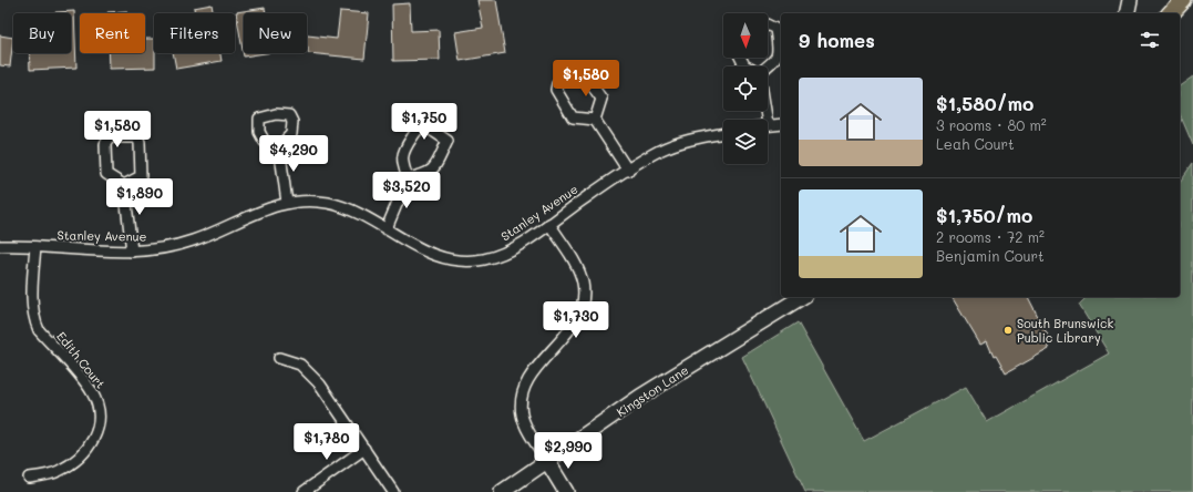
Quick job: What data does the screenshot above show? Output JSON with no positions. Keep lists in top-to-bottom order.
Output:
{
  "streets": {
    "street": ["Stanley Avenue", "Edith Court", "Kingston Lane"]
  },
  "crossings": [
    ["Stanley Avenue", "Edith Court"]
  ],
  "places": ["South Brunswick Public Library"],
  "north": "bottom",
  "page": {
    "chip": [
      "Buy",
      "Rent",
      "Filters",
      "New"
    ],
    "heading": "9 homes",
    "price": [
      "$1,580",
      "$1,750",
      "$1,580",
      "$4,290",
      "$3,520",
      "$1,890",
      "$1,730",
      "$1,780",
      "$2,990"
    ],
    "list": [
      {
        "name": "$1,580/mo",
        "note": "3 rooms · 80 m² · Leah Court"
      },
      {
        "name": "$1,750/mo",
        "note": "2 rooms · 72 m² · Benjamin Court"
      }
    ]
  }
}
